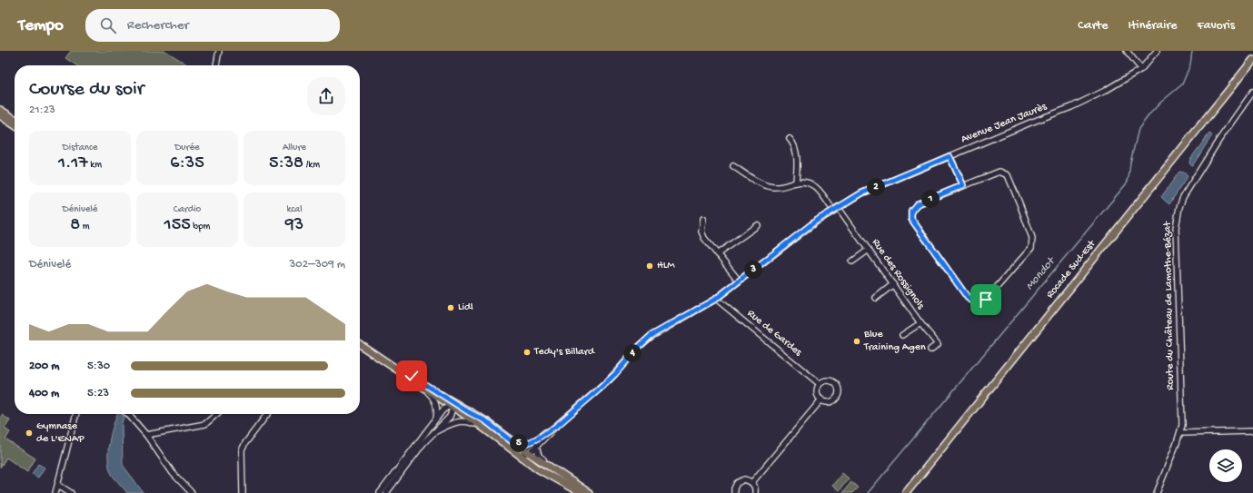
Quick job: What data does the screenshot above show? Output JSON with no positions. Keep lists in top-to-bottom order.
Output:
{
  "streets": {
    "main road": ["Rocade Sud-Est"],
    "street": [
      "Avenue Jean Jaurès",
      "Rue des Rossignols",
      "Route du Château de Lamothe-Bézat",
      "Rue de Gardes"
    ]
  },
  "crossings": [
    ["Avenue Jean Jaurès", "Rue des Rossignols"],
    ["Avenue Jean Jaurès", "Rue de Gardes"]
  ],
  "water": ["Mondot"],
  "places": [
    "HLM",
    "Lidl",
    "Blue Training Agen",
    "Tedy's Billard",
    "Gymnase de L'ENAP"
  ],
  "page": {
    "header": "Tempo",
    "search": "Rechercher",
    "nav": ["Carte", "Itinéraire", "Favoris"],
    "heading": ["Course du soir", "21:23"],
    "stats": [
      ["Distance", "1.17 km"],
      ["Durée", "6:35"],
      ["Allure", "5:38 /km"],
      ["Dénivelé", "8 m"],
      ["Cardio", "155 bpm"],
      ["kcal", "93"]
    ],
    "pins": [
      "2",
      "1",
      "3",
      "4",
      "5"
    ],
    "chart": ["Dénivelé", "302–309 m"],
    "list": [
      {
        "name": "200 m",
        "note": "5:30"
      },
      {
        "name": "400 m",
        "note": "5:23"
      }
    ]
  }
}
